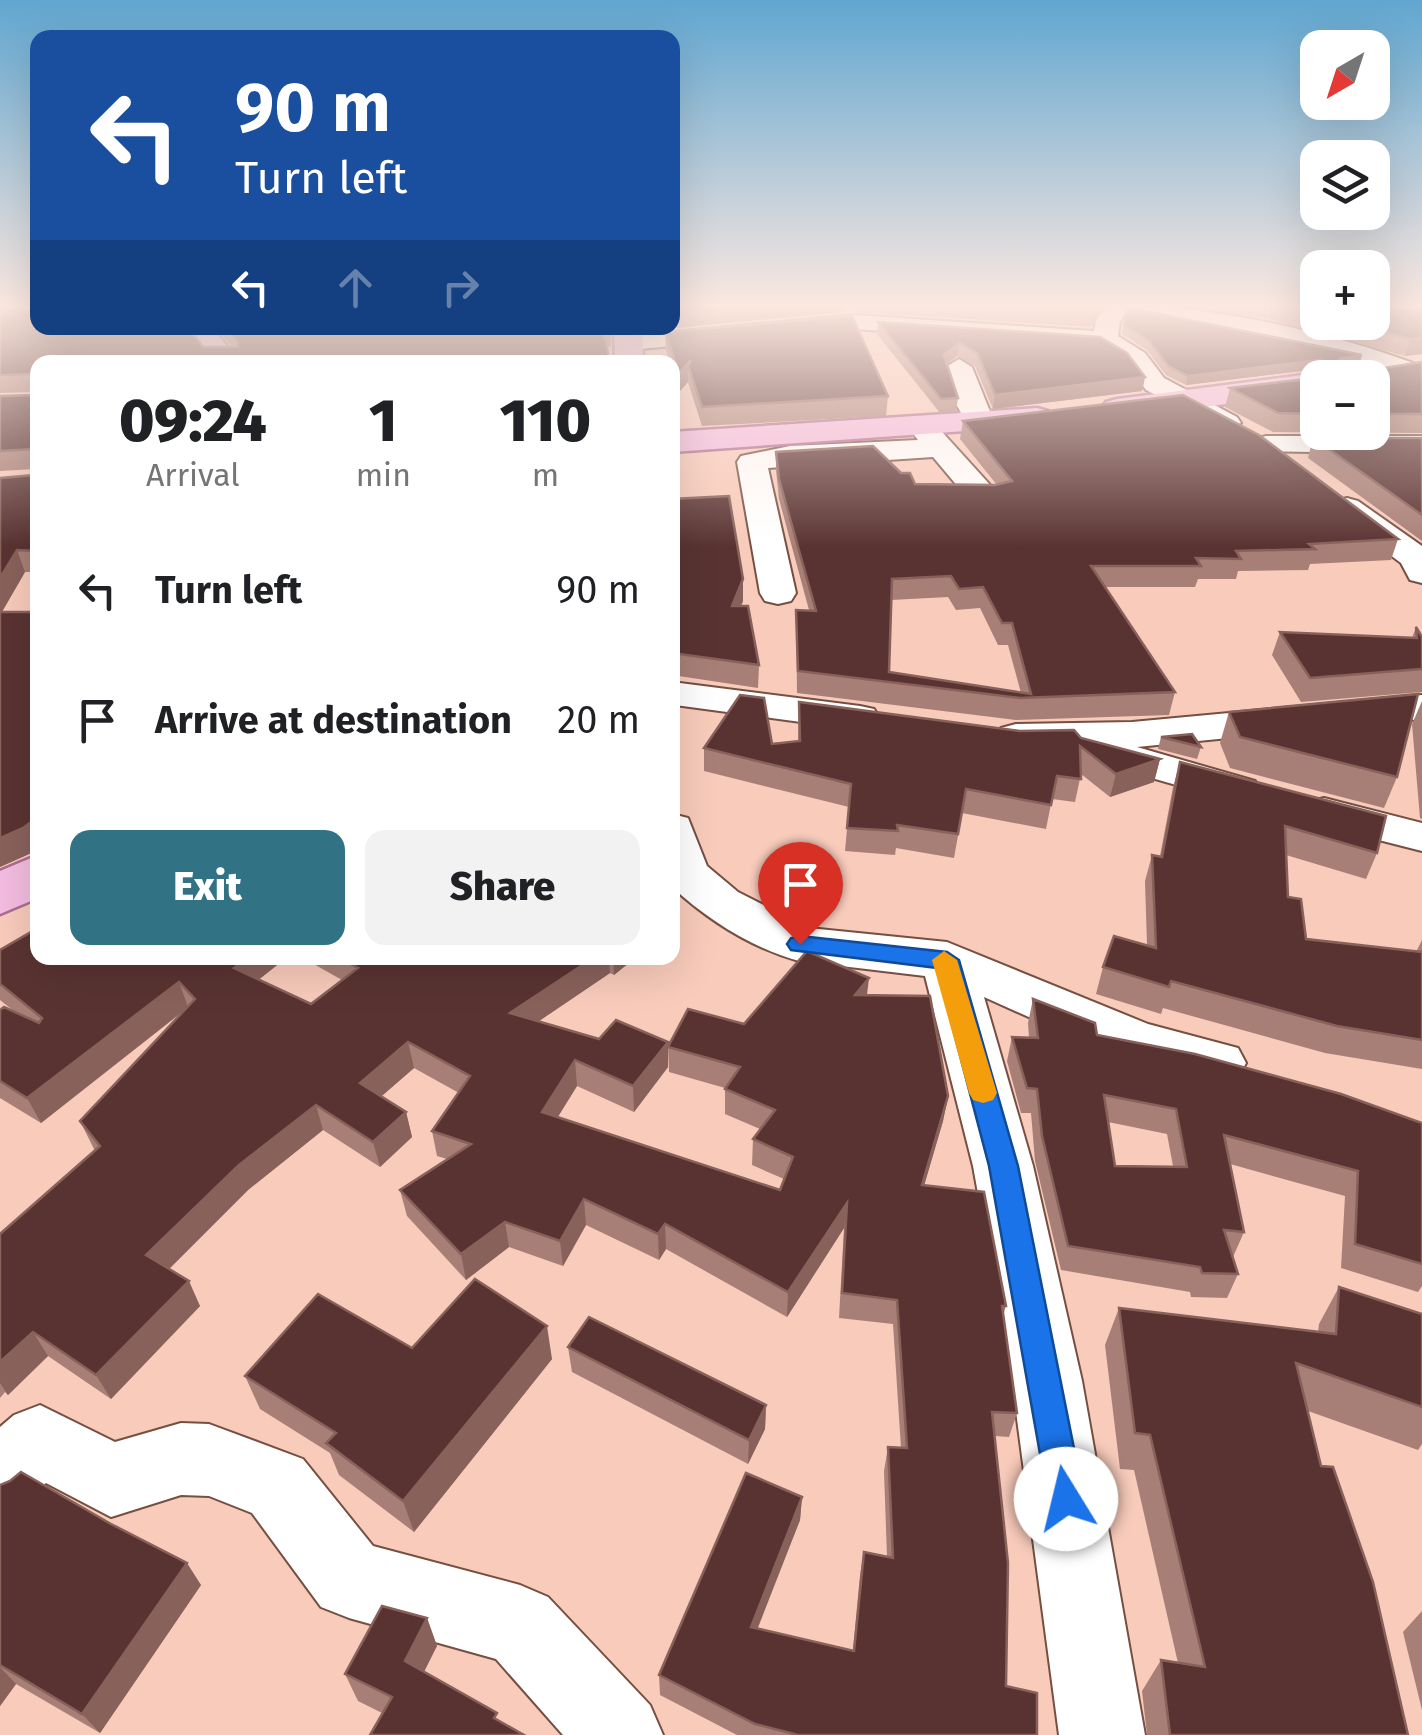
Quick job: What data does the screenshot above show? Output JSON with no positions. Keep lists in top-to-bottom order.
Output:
{
  "north": "bottom left",
  "page": {
    "map_buttons": ["+", "−"],
    "turn": ["90 m", "Turn left"],
    "eta": [
      "09:24",
      "Arrival",
      "1",
      "min",
      "110",
      "m"
    ],
    "list": [
      {
        "name": "Turn left",
        "value": "90 m"
      },
      {
        "name": "Arrive at destination",
        "value": "20 m"
      }
    ],
    "buttons": ["Exit", "Share"]
  }
}
